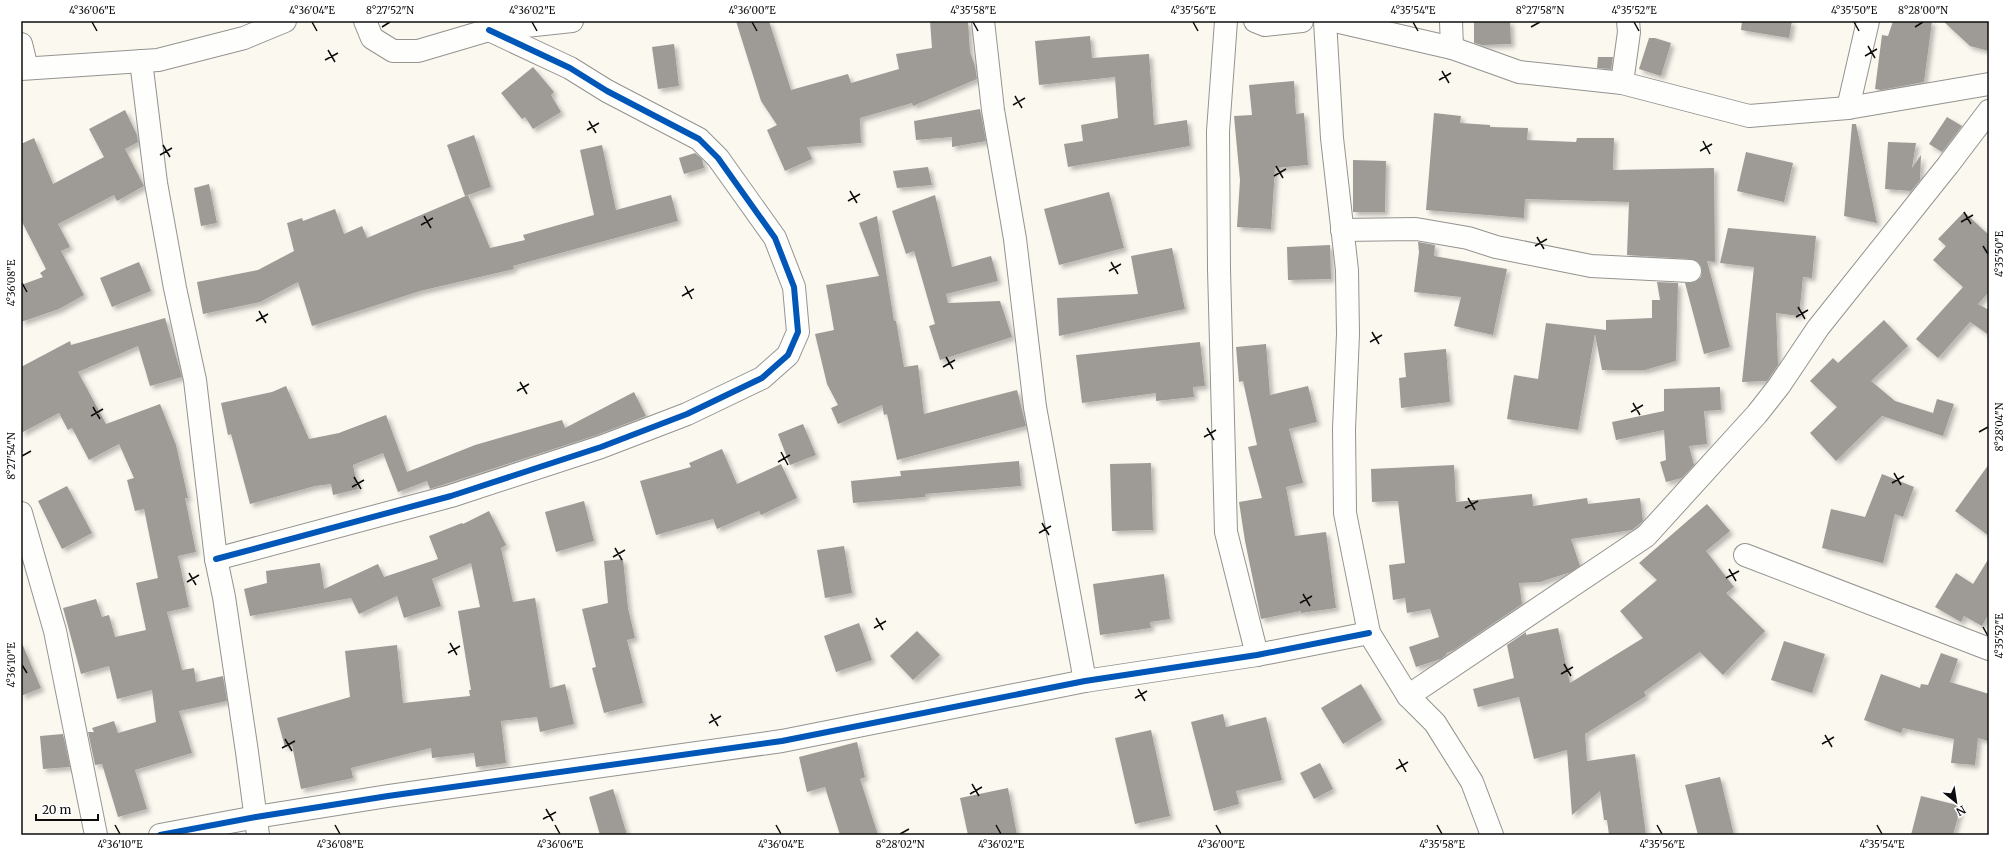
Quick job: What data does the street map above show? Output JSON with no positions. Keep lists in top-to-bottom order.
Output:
{
  "scale_bar": "20 m",
  "north": "bottom right",
  "coordinates": [
    "4°36'06\"E",
    "4°36'04\"E",
    "8°27'52\"N",
    "4°36'02\"E",
    "4°36'00\"E",
    "4°35'58\"E",
    "4°35'56\"E",
    "4°35'54\"E",
    "8°27'58\"N",
    "4°35'52\"E",
    "4°35'50\"E",
    "8°28'00\"N",
    "4°36'08\"E",
    "8°28'04\"N",
    "8°27'54\"N",
    "4°36'10\"E",
    "8°28'02\"N"
  ]
}
